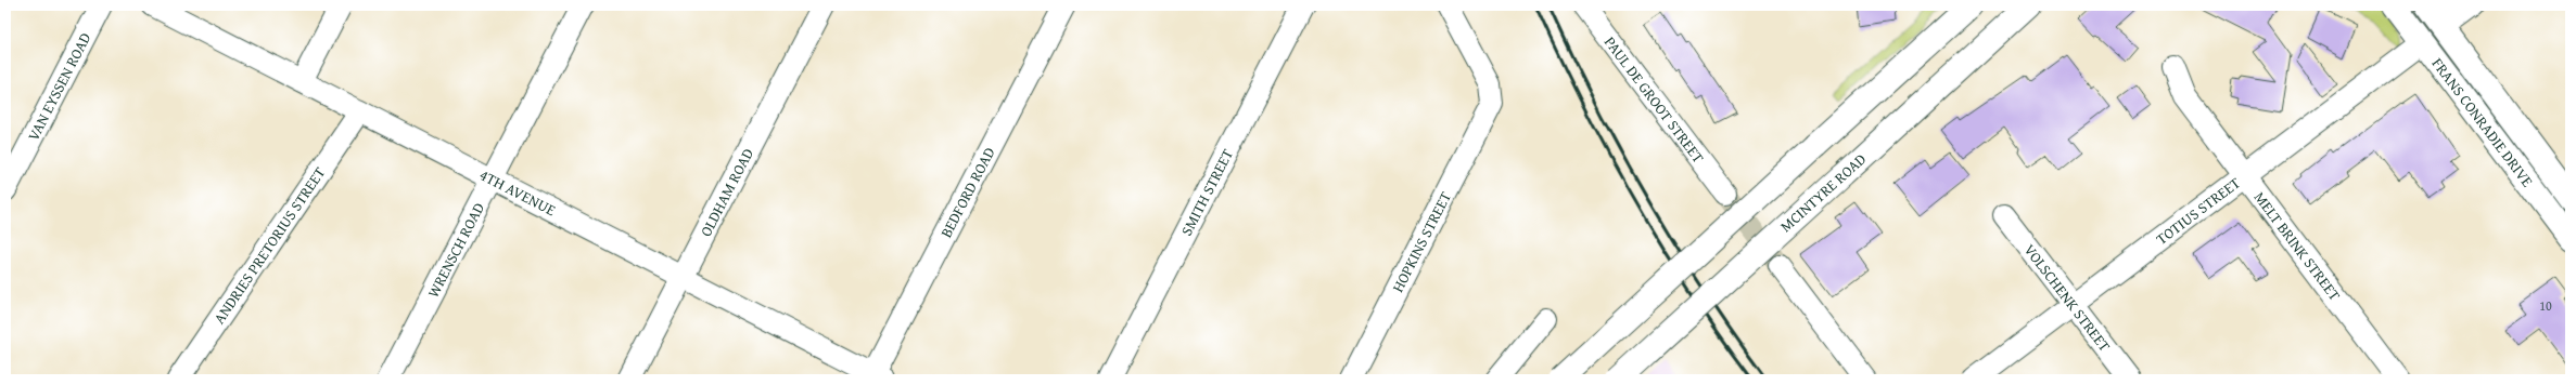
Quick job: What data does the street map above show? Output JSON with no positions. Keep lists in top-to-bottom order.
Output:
{
  "streets": {
    "main road": ["FRANS CONRADIE DRIVE", "MCINTYRE ROAD"],
    "street": [
      "VAN EYSSEN ROAD",
      "PAUL DE GROOT STREET",
      "4TH AVENUE",
      "OLDHAM ROAD",
      "BEDFORD ROAD",
      "SMITH STREET",
      "TOTIUS STREET",
      "HOPKINS STREET",
      "ANDRIES PRETORIUS STREET",
      "MELT BRINK STREET",
      "WRENSCH ROAD",
      "VOLSCHENK STREET"
    ]
  },
  "crossings": [
    ["FRANS CONRADIE DRIVE", "TOTIUS STREET"],
    ["4TH AVENUE", "OLDHAM ROAD"],
    ["4TH AVENUE", "BEDFORD ROAD"],
    ["4TH AVENUE", "ANDRIES PRETORIUS STREET"],
    ["4TH AVENUE", "WRENSCH ROAD"],
    ["TOTIUS STREET", "MELT BRINK STREET"],
    ["TOTIUS STREET", "VOLSCHENK STREET"]
  ],
  "house_numbers": ["10"]
}
